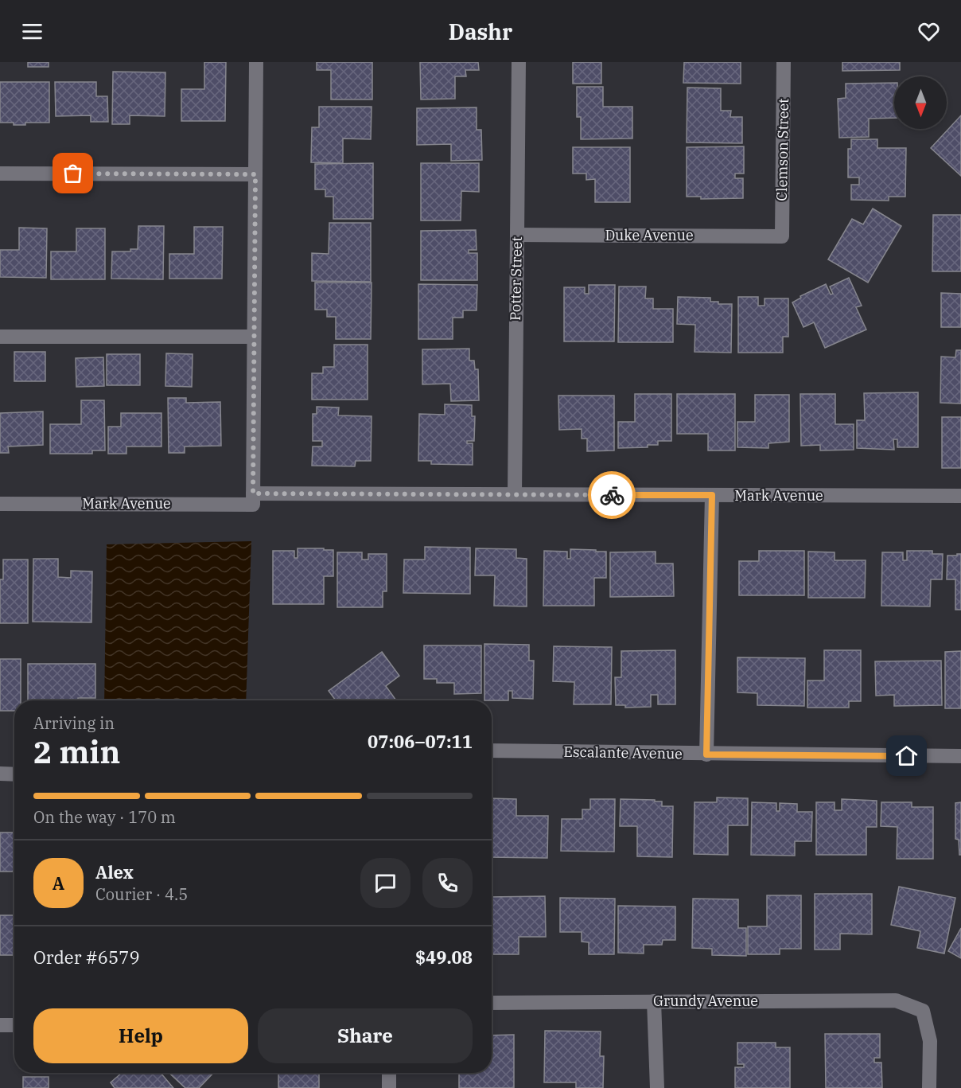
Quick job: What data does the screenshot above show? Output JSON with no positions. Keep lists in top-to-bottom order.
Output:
{
  "streets": {
    "street": [
      "Clemson Street",
      "Duke Avenue",
      "Potter Street",
      "Mark Avenue",
      "Escalante Avenue",
      "Grundy Avenue"
    ]
  },
  "crossings": [
    ["Clemson Street", "Duke Avenue"],
    ["Duke Avenue", "Potter Street"],
    ["Potter Street", "Mark Avenue"]
  ],
  "north": "bottom",
  "page": {
    "header": "Dashr",
    "heading": ["2 min", "Arriving in", "07:06–07:11"],
    "panel": [
      "Alex",
      "Courier · 4.5",
      "Order #6579",
      "$49.08"
    ],
    "bar": "On the way · 170 m",
    "round": "A",
    "buttons": ["Help", "Share"]
  }
}
